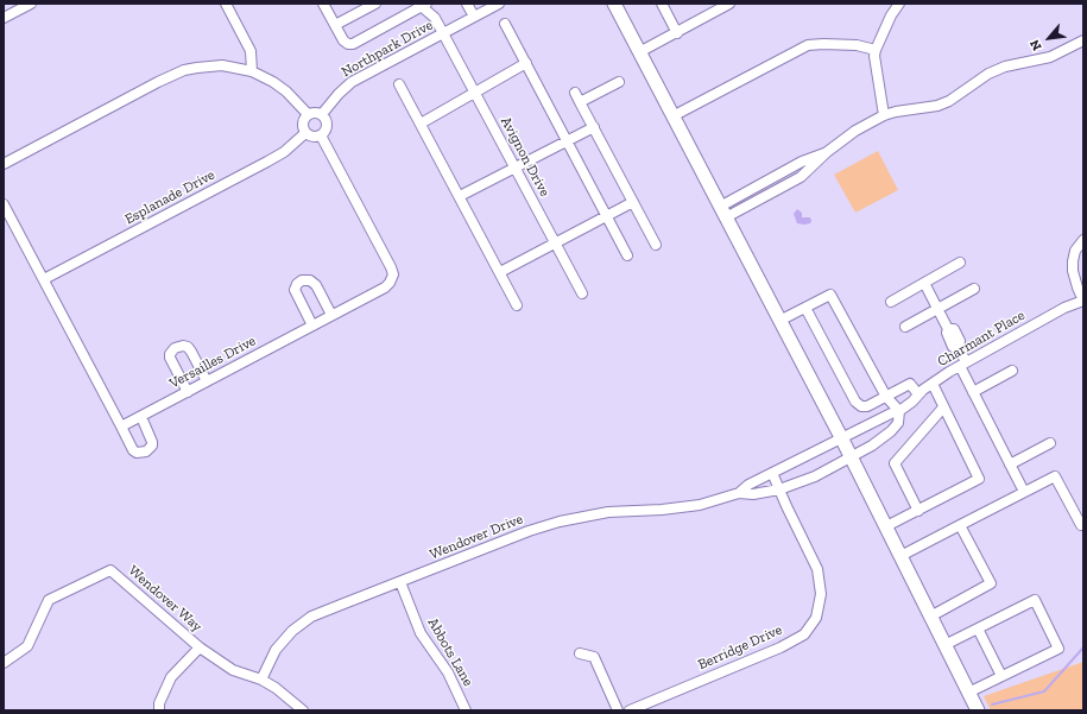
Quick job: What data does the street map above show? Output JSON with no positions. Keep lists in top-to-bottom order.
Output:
{
  "streets": {
    "street": [
      "Northpark Drive",
      "Avignon Drive",
      "Esplanade Drive",
      "Charmant Place",
      "Versailles Drive",
      "Wendover Drive",
      "Wendover Way",
      "Berridge Drive",
      "Abbots Lane"
    ]
  },
  "crossings": [
    ["Northpark Drive", "Avignon Drive"],
    ["Northpark Drive", "Esplanade Drive"],
    ["Northpark Drive", "Versailles Drive"],
    ["Esplanade Drive", "Versailles Drive"],
    ["Charmant Place", "Wendover Drive"],
    ["Wendover Drive", "Wendover Way"],
    ["Wendover Drive", "Berridge Drive"],
    ["Wendover Drive", "Abbots Lane"]
  ],
  "north": "bottom left"
}
